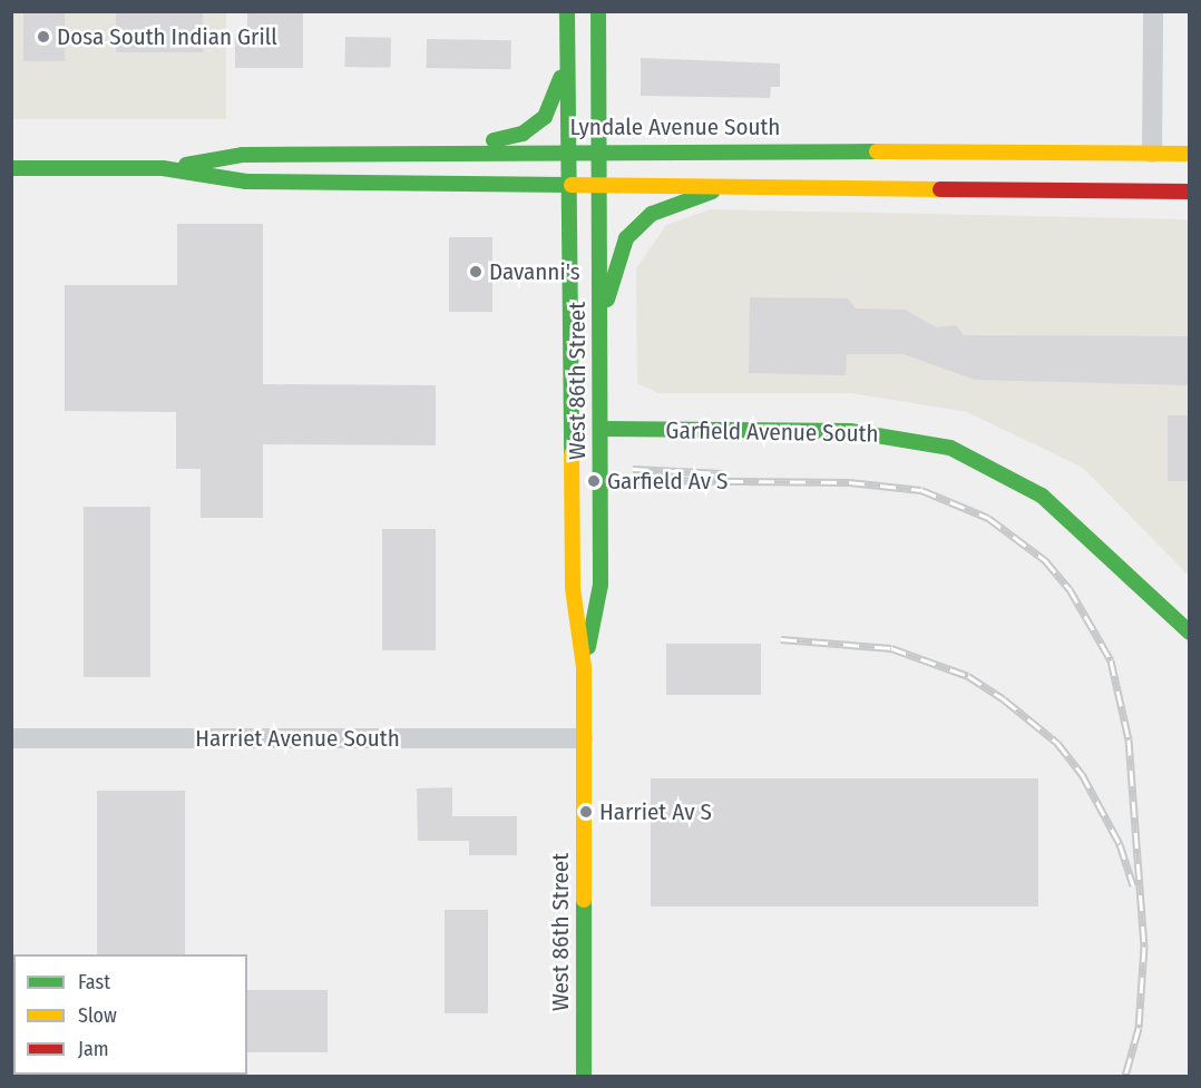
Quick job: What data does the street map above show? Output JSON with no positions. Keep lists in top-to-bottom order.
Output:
{
  "streets": {
    "street": [
      "Lyndale Avenue South",
      "West 86th Street",
      "Garfield Avenue South",
      "Harriet Avenue South"
    ]
  },
  "crossings": [
    ["Lyndale Avenue South", "West 86th Street"],
    ["West 86th Street", "Garfield Avenue South"],
    ["West 86th Street", "Harriet Avenue South"]
  ],
  "places": [
    "Dosa South Indian Grill",
    "Davanni's",
    "Garfield Av S",
    "Harriet Av S"
  ],
  "legend": ["Fast", "Slow", "Jam"]
}
